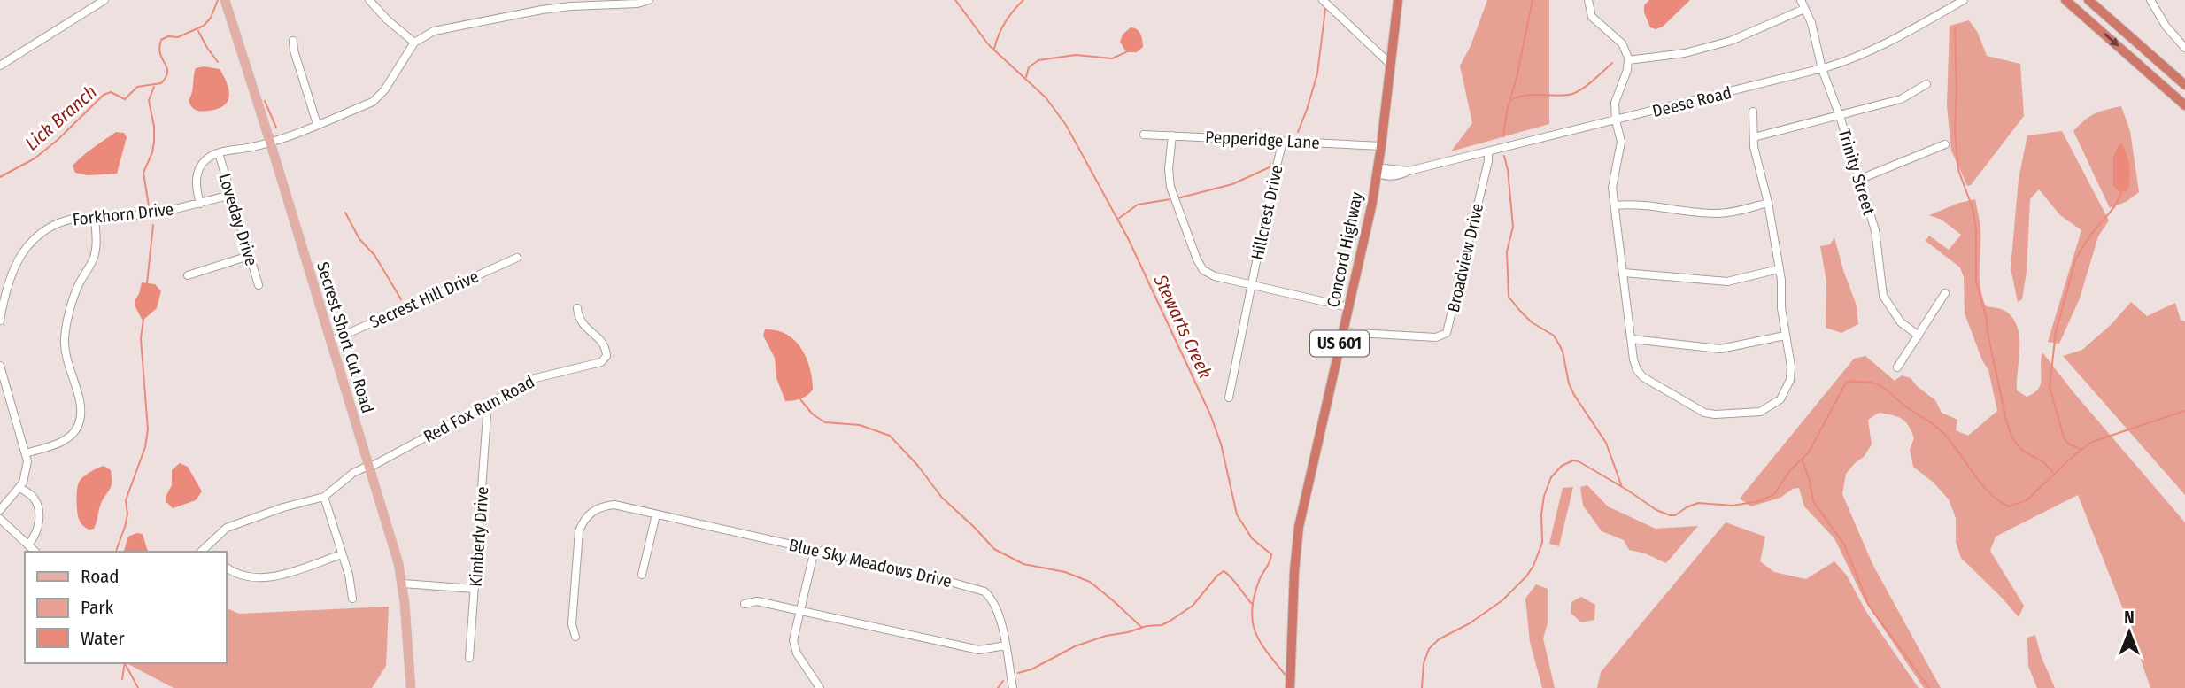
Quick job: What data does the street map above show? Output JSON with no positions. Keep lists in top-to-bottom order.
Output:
{
  "streets": {
    "highway": ["Concord Highway", "US 601"],
    "main road": ["Secrest Short Cut Road"],
    "street": [
      "Deese Road",
      "Pepperidge Lane",
      "Trinity Street",
      "Hillcrest Drive",
      "Forkhorn Drive",
      "Loveday Drive",
      "Broadview Drive",
      "Secrest Hill Drive",
      "Red Fox Run Road",
      "Kimberly Drive",
      "Blue Sky Meadows Drive"
    ]
  },
  "crossings": [
    ["Deese Road", "Trinity Street"],
    ["Deese Road", "Concord Highway"],
    ["Deese Road", "Broadview Drive"],
    ["Pepperidge Lane", "Hillcrest Drive"],
    ["Pepperidge Lane", "Concord Highway"],
    ["Forkhorn Drive", "Loveday Drive"],
    ["Concord Highway", "Broadview Drive"],
    ["Secrest Hill Drive", "Secrest Short Cut Road"],
    ["Secrest Short Cut Road", "Red Fox Run Road"]
  ],
  "water": ["Lick Branch", "Stewarts Creek"],
  "legend": ["Road", "Park", "Water"],
  "north": "top"
}
